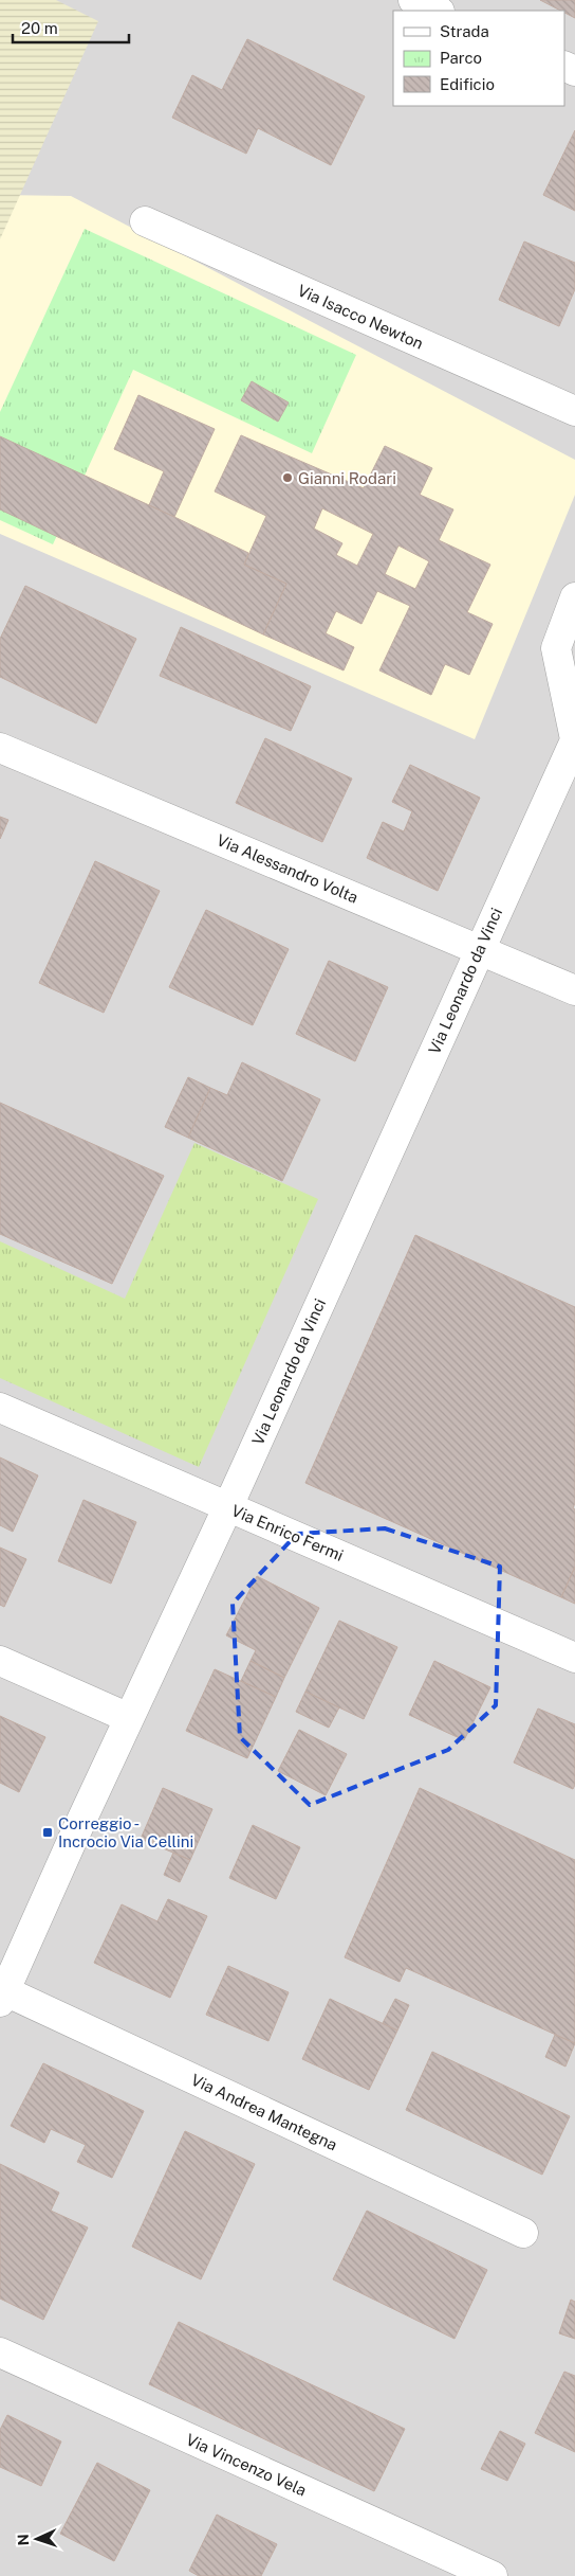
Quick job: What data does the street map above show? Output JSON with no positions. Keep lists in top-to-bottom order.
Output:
{
  "streets": {
    "street": [
      "Via Isacco Newton",
      "Via Alessandro Volta",
      "Via Leonardo da Vinci",
      "Via Enrico Fermi",
      "Via Andrea Mantegna",
      "Via Vincenzo Vela"
    ]
  },
  "crossings": [
    ["Via Alessandro Volta", "Via Leonardo da Vinci"],
    ["Via Leonardo da Vinci", "Via Enrico Fermi"],
    ["Via Leonardo da Vinci", "Via Andrea Mantegna"]
  ],
  "places": {
    "other": ["Gianni Rodari"],
    "transit": ["Correggio - Incrocio Via Cellini"]
  },
  "legend": ["Strada", "Parco", "Edificio"],
  "scale_bar": "20 m",
  "north": "left"
}
